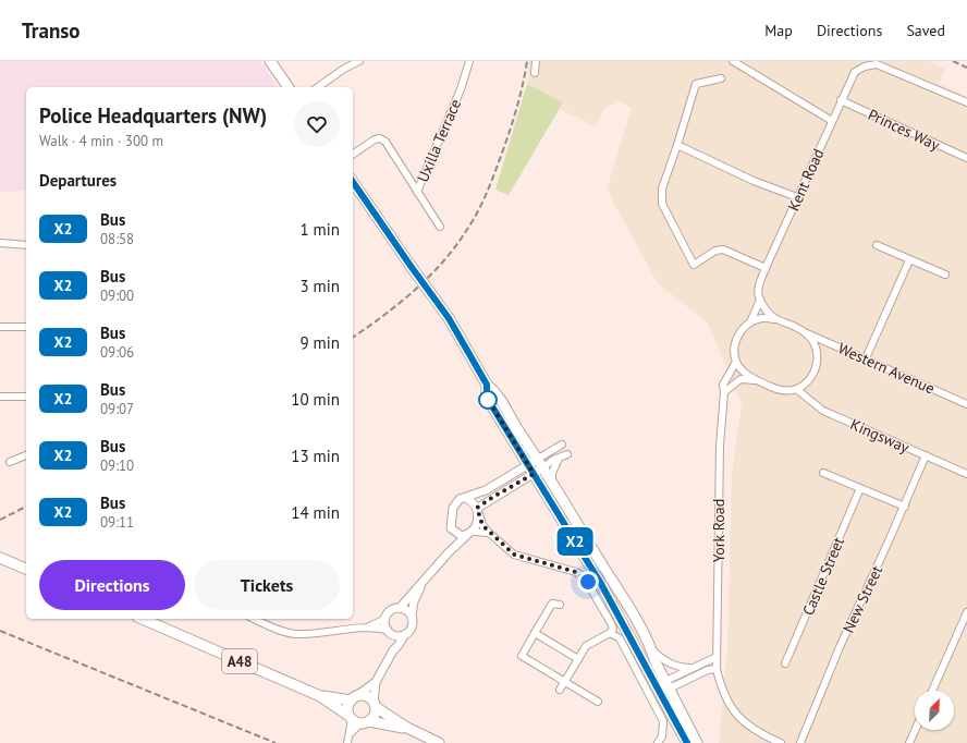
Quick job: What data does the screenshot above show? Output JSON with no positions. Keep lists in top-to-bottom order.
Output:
{
  "streets": {
    "main road": ["A48"],
    "street": [
      "Princes Way",
      "Uxilla Terrace",
      "Kent Road",
      "Western Avenue",
      "Kingsway",
      "York Road",
      "Castle Street",
      "New Street"
    ]
  },
  "crossings": [
    ["Princes Way", "Kent Road"],
    ["Kent Road", "Western Avenue"],
    ["Kent Road", "Kingsway"],
    ["Kent Road", "York Road"],
    ["Western Avenue", "Kingsway"],
    ["Western Avenue", "York Road"],
    ["Kingsway", "York Road"],
    ["Kingsway", "New Street"]
  ],
  "lines": ["bus line X2"],
  "north": "top right",
  "page": {
    "header": "Transo",
    "nav": ["Map", "Directions", "Saved"],
    "on_map": "X2",
    "heading": [
      ["Police Headquarters (NW)", "Walk · 4 min · 300 m"],
      "Departures"
    ],
    "list": [
      {
        "mark": "X2",
        "name": "Bus",
        "note": "08:58",
        "value": "1 min"
      },
      {
        "mark": "X2",
        "name": "Bus",
        "note": "09:00",
        "value": "3 min"
      },
      {
        "mark": "X2",
        "name": "Bus",
        "note": "09:06",
        "value": "9 min"
      },
      {
        "mark": "X2",
        "name": "Bus",
        "note": "09:07",
        "value": "10 min"
      },
      {
        "mark": "X2",
        "name": "Bus",
        "note": "09:10",
        "value": "13 min"
      },
      {
        "mark": "X2",
        "name": "Bus",
        "note": "09:11",
        "value": "14 min"
      }
    ],
    "buttons": ["Directions", "Tickets"]
  }
}
